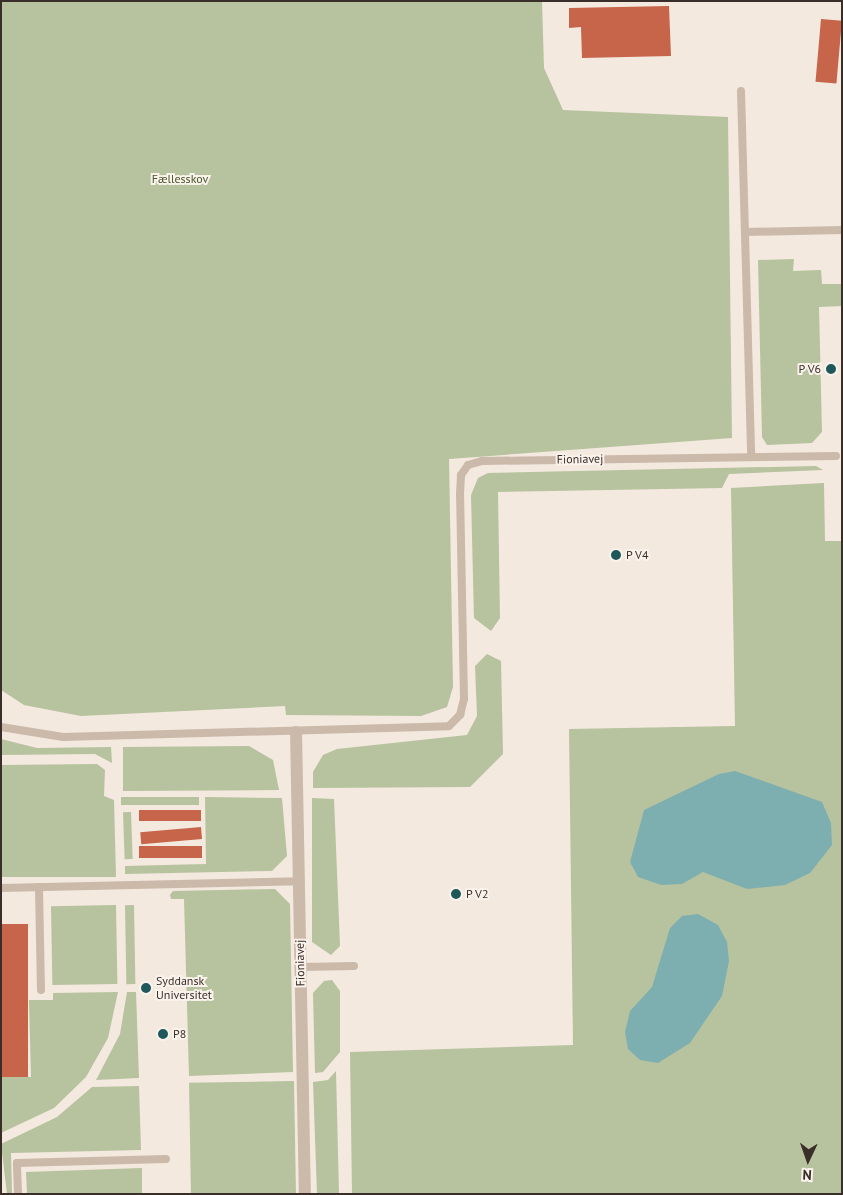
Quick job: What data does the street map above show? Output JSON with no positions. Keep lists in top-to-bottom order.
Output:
{
  "streets": {
    "street": ["Fioniavej"]
  },
  "parks": ["Fællesskov"],
  "places": [
    "P V6",
    "P V4",
    "P V2",
    "Syddansk Universitet",
    "P8"
  ],
  "north": "bottom"
}
